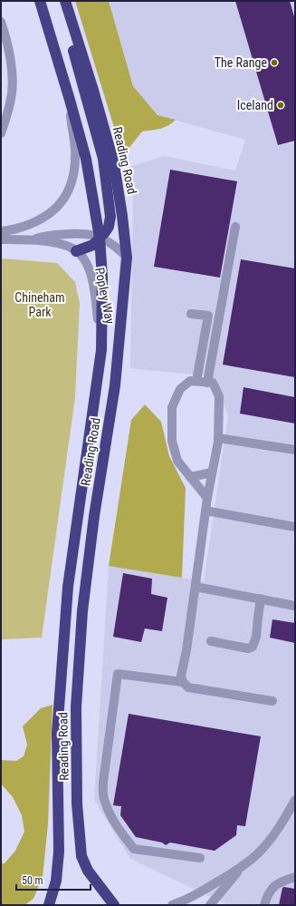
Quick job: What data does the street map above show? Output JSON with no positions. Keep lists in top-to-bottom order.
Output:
{
  "streets": {
    "highway": ["Reading Road"],
    "street": ["Popley Way"]
  },
  "crossings": [
    ["Reading Road", "Popley Way"]
  ],
  "parks": ["Chineham Park"],
  "places": ["The Range", "Iceland"],
  "scale_bar": "50 m"
}
